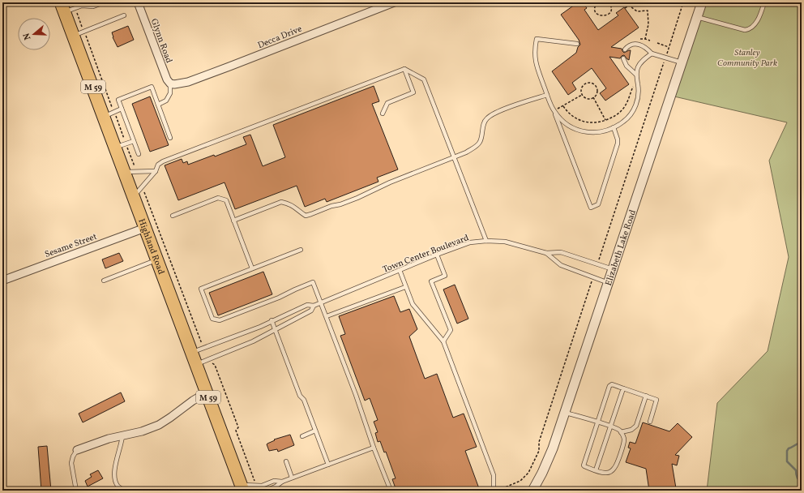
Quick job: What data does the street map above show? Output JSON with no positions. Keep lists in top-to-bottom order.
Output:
{
  "streets": {
    "highway": ["M 59", "Highland Road"],
    "street": [
      "Decca Drive",
      "Glynn Road",
      "Sesame Street",
      "Elizabeth Lake Road"
    ],
    "lane": ["Town Center Boulevard"]
  },
  "crossings": [
    ["Decca Drive", "Glynn Road"],
    ["Sesame Street", "Highland Road"],
    ["Highland Road", "Town Center Boulevard"],
    ["Elizabeth Lake Road", "Town Center Boulevard"]
  ],
  "parks": ["Stanley Community Park"],
  "north": "left"
}
